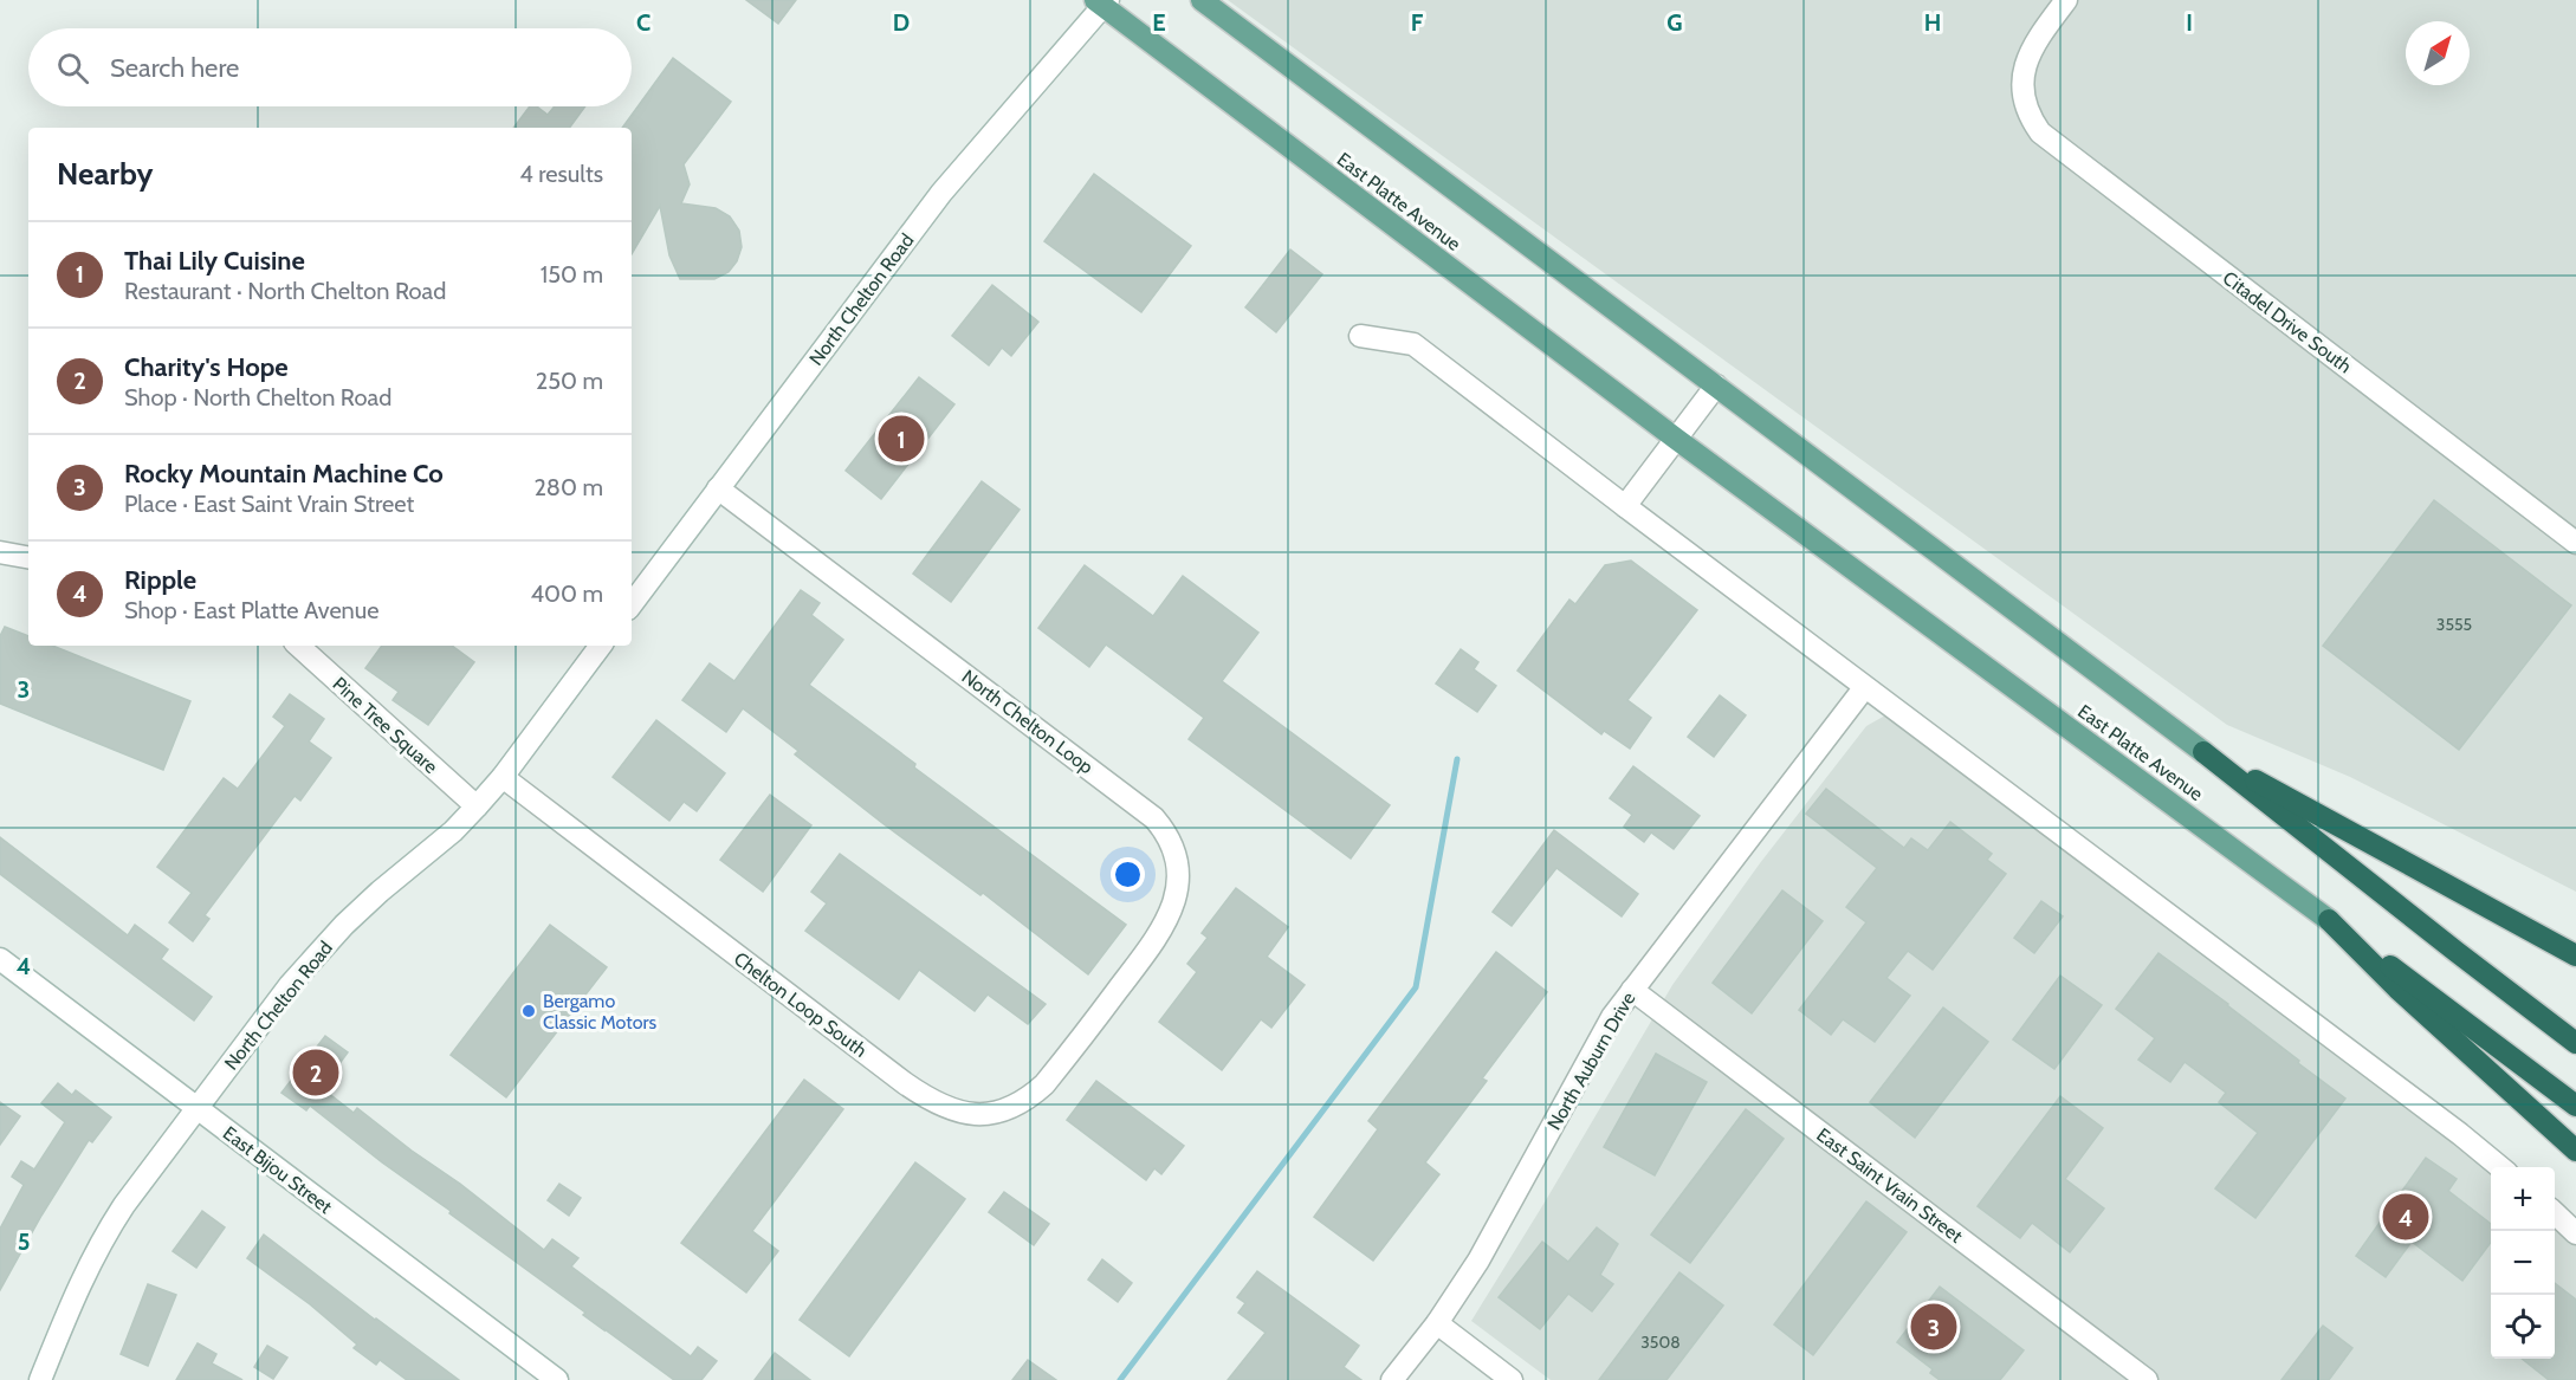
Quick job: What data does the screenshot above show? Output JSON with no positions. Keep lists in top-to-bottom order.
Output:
{
  "streets": {
    "highway": ["East Platte Avenue"],
    "street": [
      "North Chelton Road",
      "Citadel Drive South",
      "North Chelton Loop",
      "Pine Tree Square",
      "Chelton Loop South",
      "North Auburn Drive",
      "East Bijou Street",
      "East Saint Vrain Street"
    ]
  },
  "crossings": [
    ["East Platte Avenue", "North Chelton Road"],
    ["North Chelton Road", "North Chelton Loop"],
    ["North Chelton Road", "Pine Tree Square"],
    ["North Chelton Road", "Chelton Loop South"],
    ["North Chelton Road", "East Bijou Street"],
    ["North Chelton Loop", "Chelton Loop South"],
    ["North Auburn Drive", "East Saint Vrain Street"]
  ],
  "places": ["Bergamo Classic Motors"],
  "house_numbers": ["3555", "3508"],
  "north": "top right",
  "page": {
    "search": "Search here",
    "heading": ["Nearby", "4 results"],
    "list": [
      {
        "mark": "1",
        "name": "Thai Lily Cuisine",
        "note": "Restaurant · North Chelton Road",
        "value": "150 m"
      },
      {
        "mark": "2",
        "name": "Charity's Hope",
        "note": "Shop · North Chelton Road",
        "value": "250 m"
      },
      {
        "mark": "3",
        "name": "Rocky Mountain Machine Co",
        "note": "Place · East Saint Vrain Street",
        "value": "280 m"
      },
      {
        "mark": "4",
        "name": "Ripple",
        "note": "Shop · East Platte Avenue",
        "value": "400 m"
      }
    ],
    "pins": [
      "1",
      "2",
      "4",
      "3"
    ],
    "map_buttons": ["+", "−"]
  },
  "grid": {
    "columns": [
      "C",
      "D",
      "E",
      "F",
      "G",
      "H",
      "I"
    ],
    "rows": ["3", "4", "5"]
  }
}
